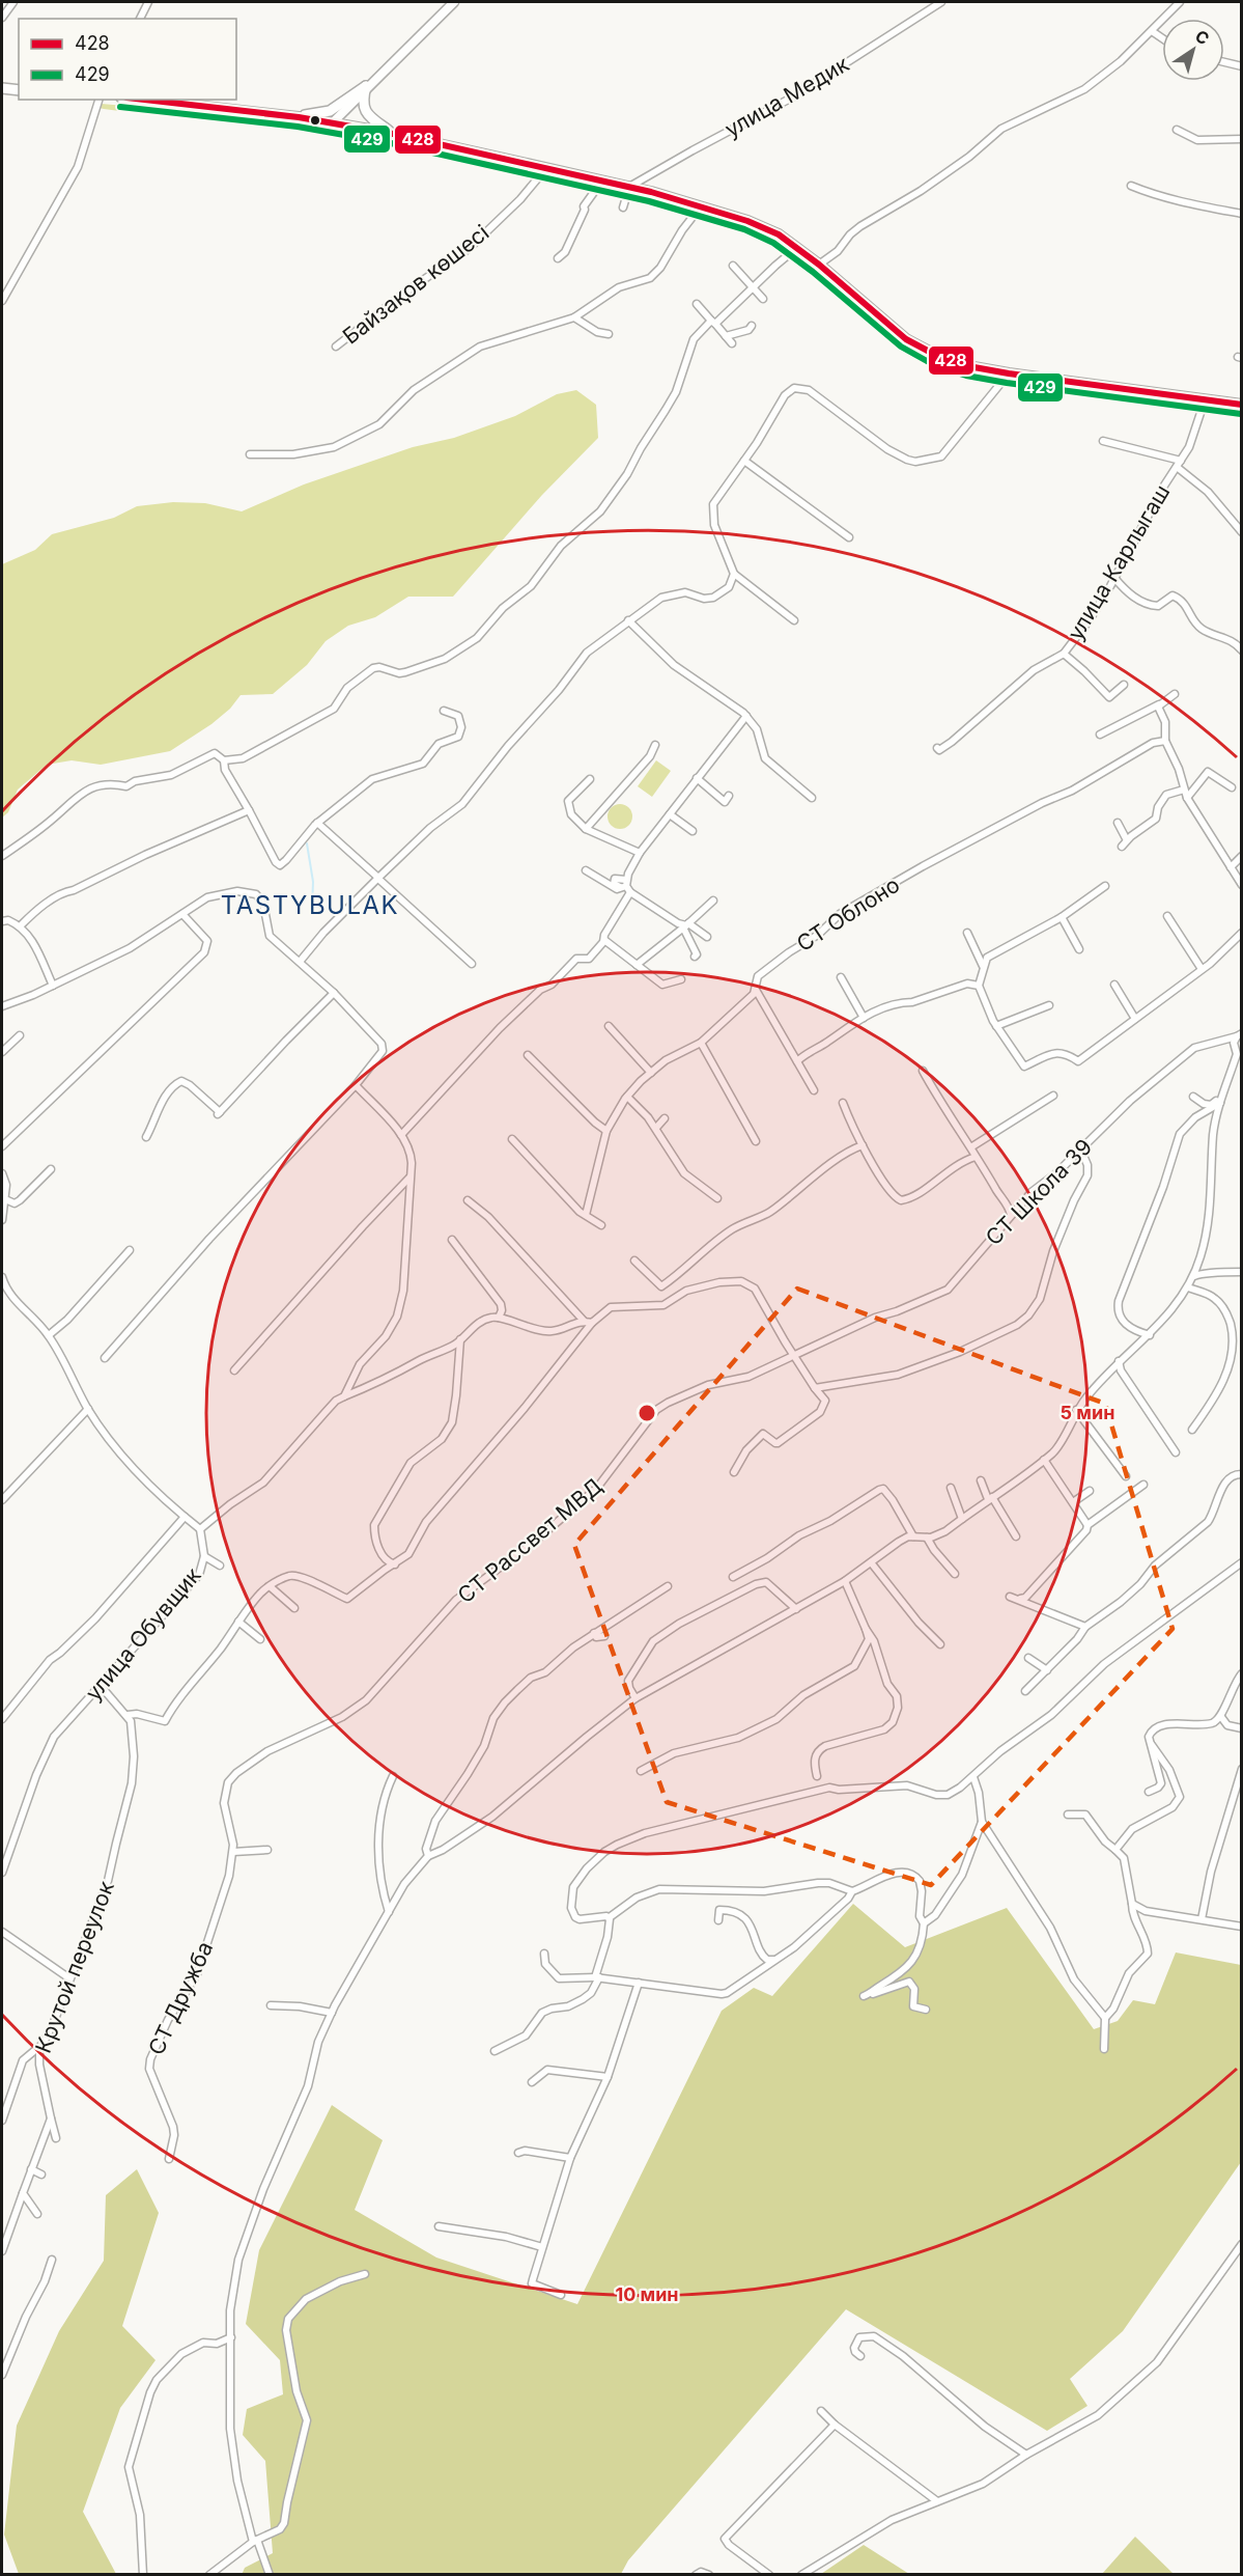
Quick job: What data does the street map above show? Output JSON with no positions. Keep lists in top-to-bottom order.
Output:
{
  "streets": {
    "street": [
      "улица Медик",
      "Байзақов көшесі",
      "улица Карлыгаш",
      "СТ Облоно",
      "СТ Школа 39",
      "СТ Рассвет МВД",
      "улица Обувщик",
      "Крутой переулок",
      "СТ Дружба"
    ]
  },
  "crossings": [
    ["СТ Школа 39", "СТ Рассвет МВД"],
    ["СТ Рассвет МВД", "СТ Дружба"]
  ],
  "districts": ["TASTYBULAK"],
  "lines": ["transit line 428", "transit line 429"],
  "legend": ["428", "429"],
  "north": "top right",
  "rings": ["5 мин", "10 мин"]
}
